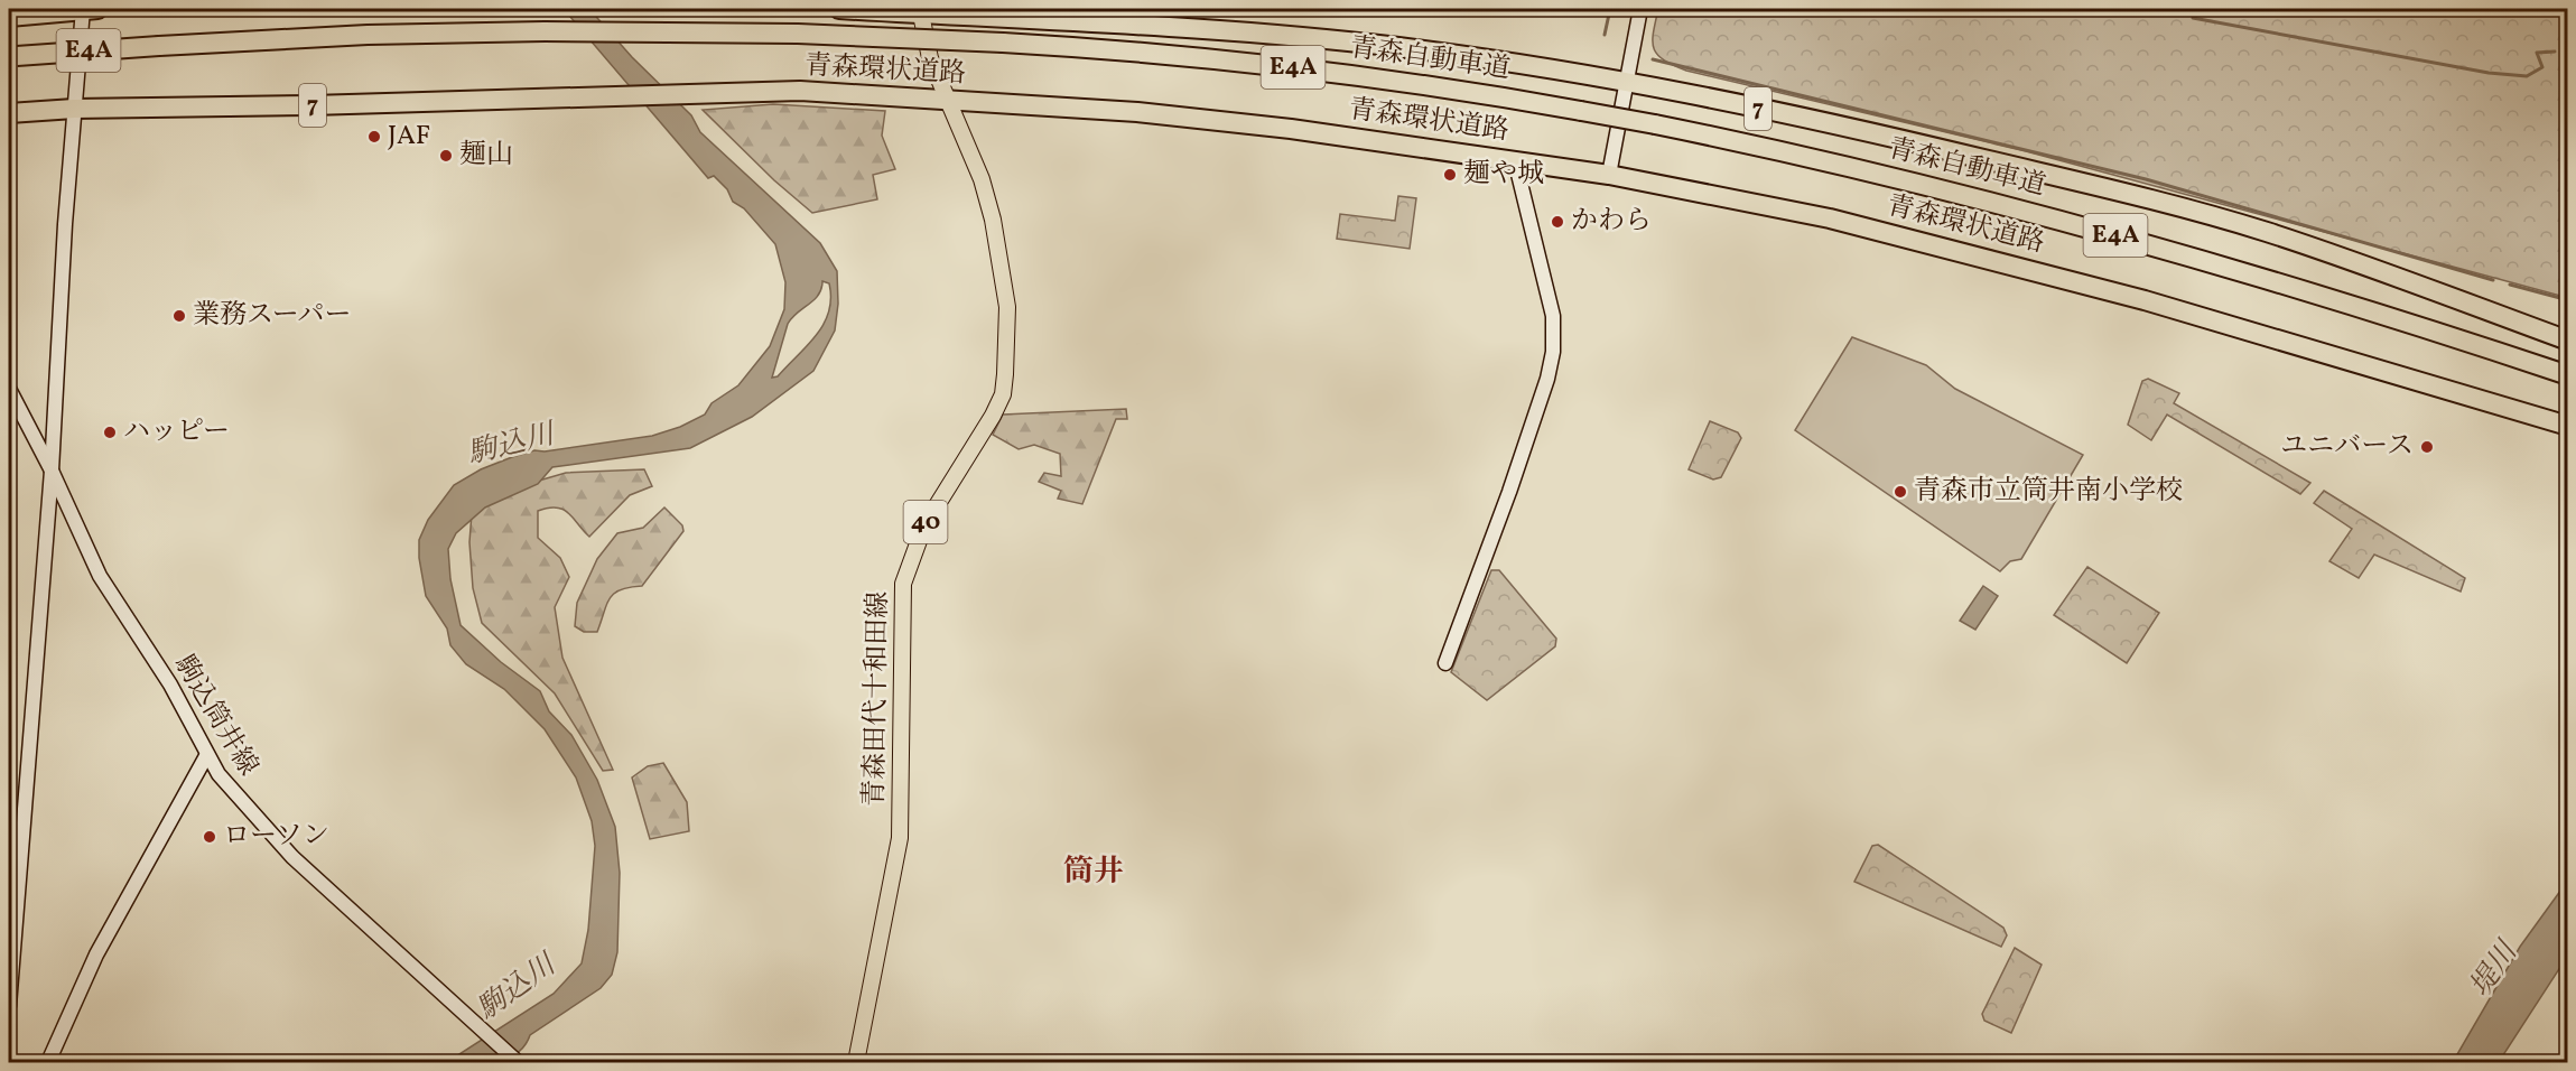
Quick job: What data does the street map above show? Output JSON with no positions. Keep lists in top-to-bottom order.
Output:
{
  "streets": {
    "highway": [
      "E4A",
      "青森自動車道",
      "青森環状道路",
      "7"
    ],
    "main road": ["40", "青森田代十和田線"],
    "street": ["駒込筒井線"]
  },
  "crossings": [
    ["青森環状道路", "青森田代十和田線"],
    ["7", "青森田代十和田線"]
  ],
  "districts": ["筒井"],
  "water": ["駒込川", "堤川"],
  "places": [
    "JAF",
    "麺山",
    "麺や城",
    "かわら",
    "業務スーパー",
    "ハッピー",
    "ユニバース",
    "青森市立筒井南小学校",
    "ローソン"
  ]
}
